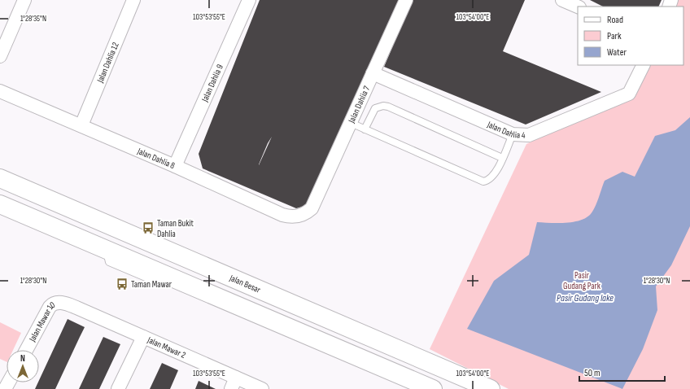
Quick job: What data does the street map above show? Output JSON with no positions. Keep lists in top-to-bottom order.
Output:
{
  "streets": {
    "main road": ["Jalan Besar"],
    "street": [
      "Jalan Dahlia 12",
      "Jalan Dahlia 9",
      "Jalan Dahlia 7",
      "Jalan Dahlia 4",
      "Jalan Dahlia 8",
      "Jalan Mawar 10",
      "Jalan Mawar 2"
    ]
  },
  "crossings": [
    ["Jalan Dahlia 12", "Jalan Dahlia 8"],
    ["Jalan Dahlia 9", "Jalan Dahlia 8"],
    ["Jalan Dahlia 7", "Jalan Dahlia 4"],
    ["Jalan Dahlia 7", "Jalan Dahlia 8"],
    ["Jalan Mawar 10", "Jalan Mawar 2"]
  ],
  "water": ["Pasir Gudang lake"],
  "parks": ["Pasir Gudang Park"],
  "places": {
    "bus stop": ["Taman Bukit Dahlia", "Taman Mawar"]
  },
  "legend": ["Road", "Park", "Water"],
  "scale_bar": "50 m",
  "north": "top",
  "coordinates": [
    "103°53'55\"E",
    "103°54'00\"E",
    "1°28'35\"N",
    "1°28'30\"N"
  ]
}
